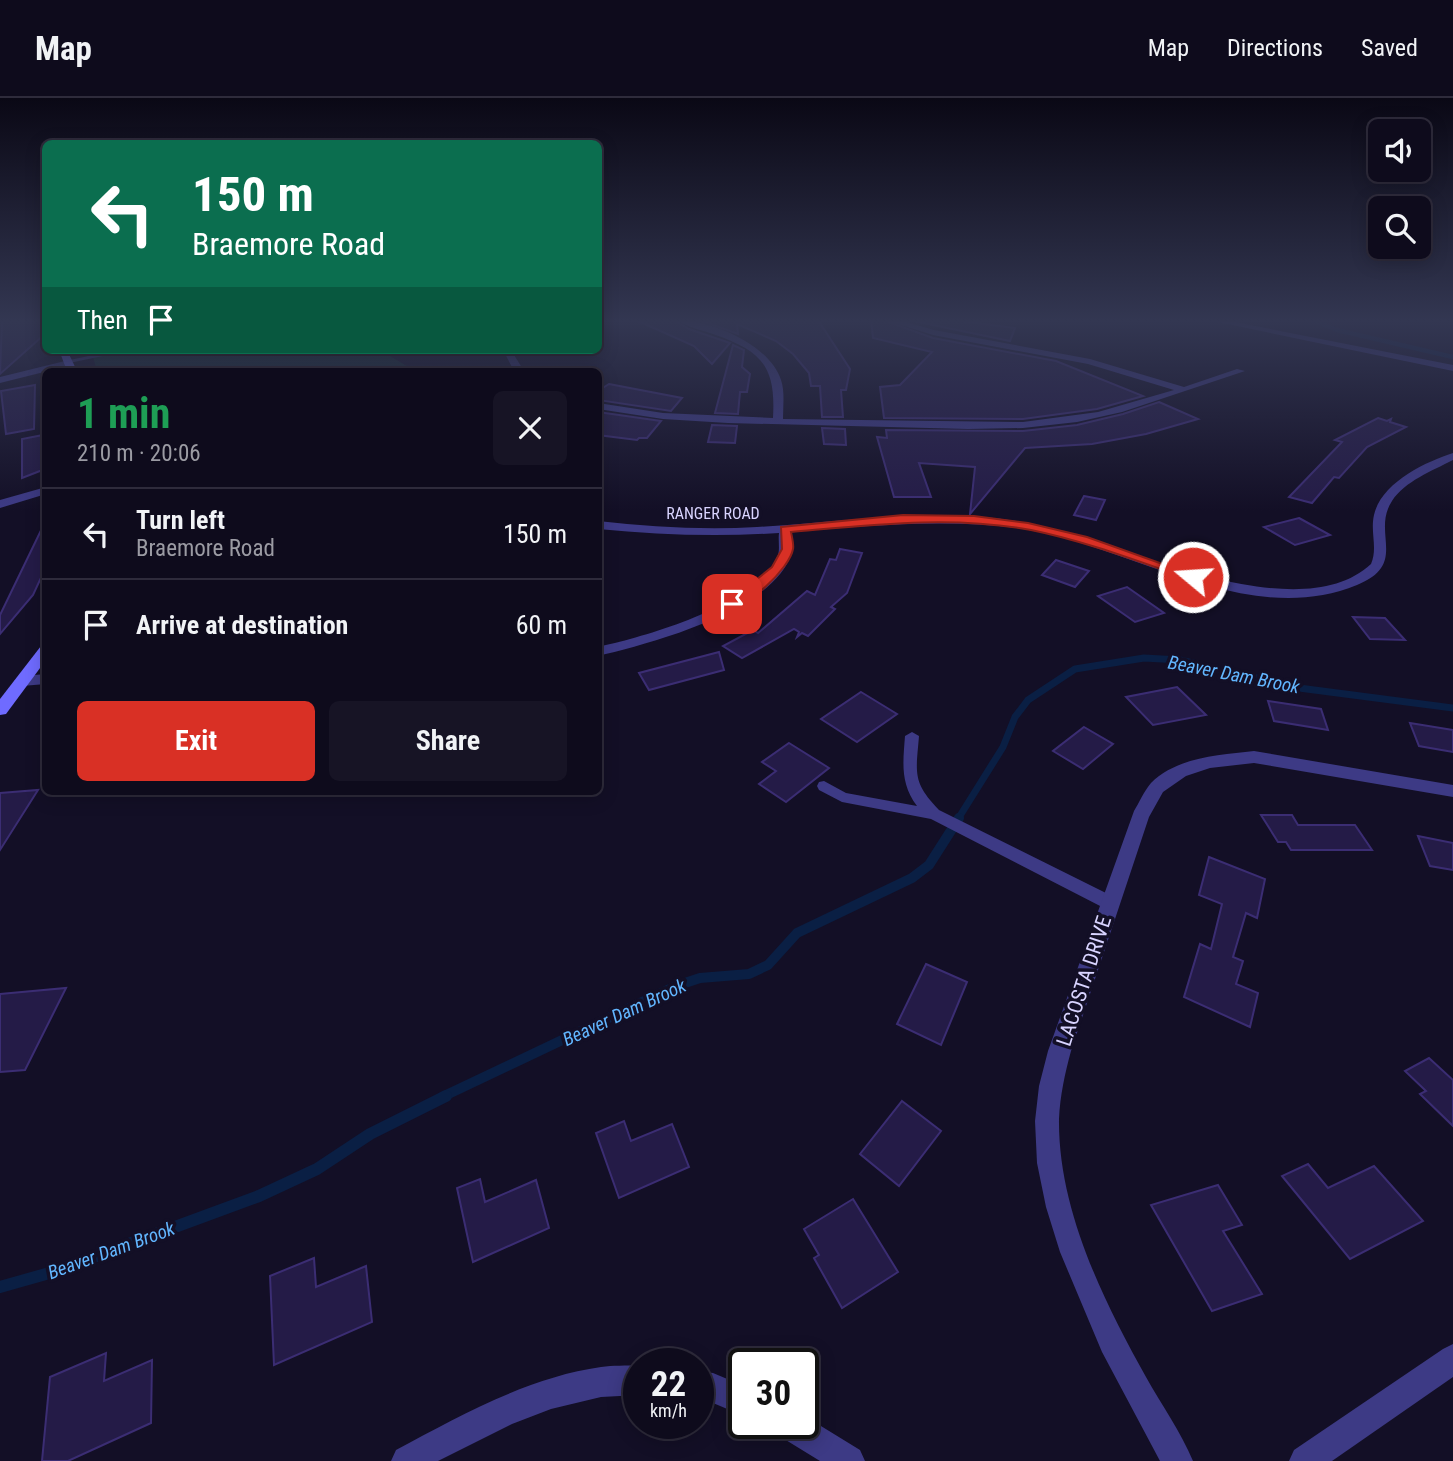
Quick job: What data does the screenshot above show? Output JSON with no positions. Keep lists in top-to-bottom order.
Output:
{
  "streets": {
    "street": ["RANGER ROAD", "LACOSTA DRIVE"]
  },
  "water": ["Beaver Dam Brook"],
  "page": {
    "header": "Map",
    "nav": ["Map", "Directions", "Saved"],
    "turn": ["150 m", "Braemore Road"],
    "then": "Then",
    "heading": ["1 min", "210 m · 20:06"],
    "list": [
      {
        "name": "Turn left",
        "note": "Braemore Road",
        "value": "150 m"
      },
      {
        "name": "Arrive at destination",
        "value": "60 m"
      }
    ],
    "buttons": ["Exit", "Share"],
    "speed": "22 km/h",
    "limit": "30"
  }
}
